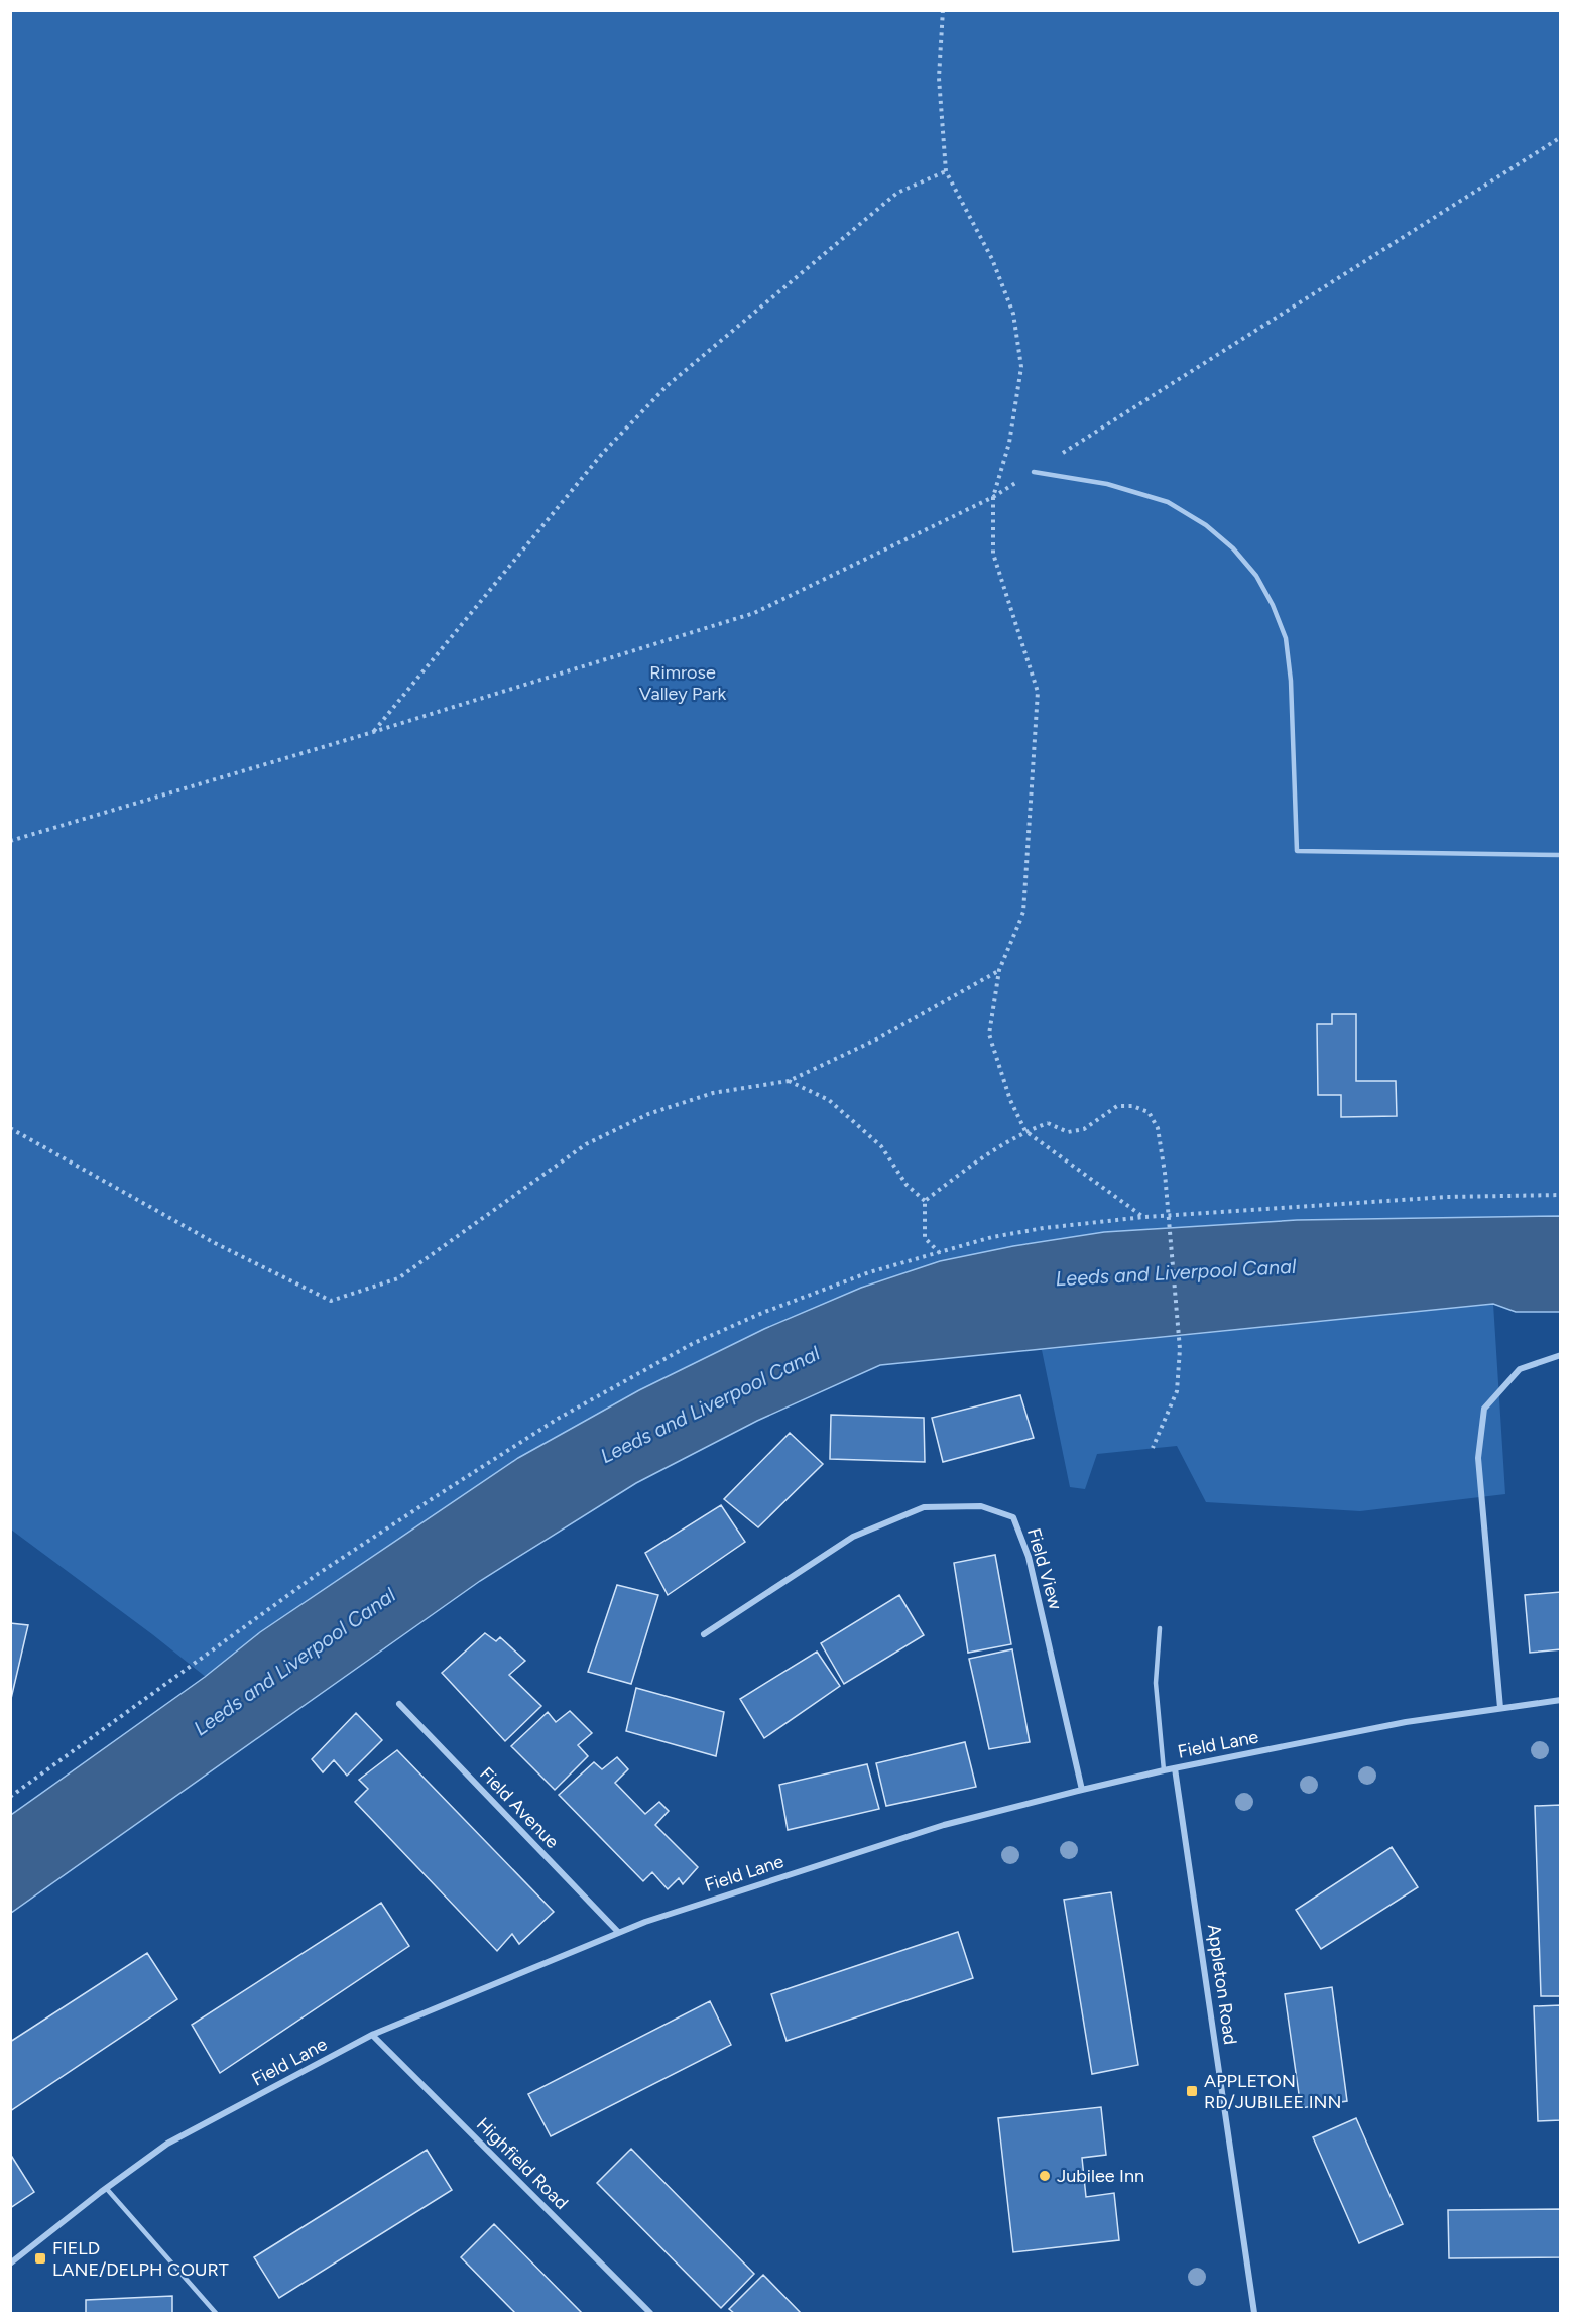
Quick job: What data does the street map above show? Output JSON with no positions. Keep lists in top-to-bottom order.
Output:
{
  "streets": {
    "street": [
      "Field View",
      "Field Lane",
      "Field Avenue",
      "Appleton Road",
      "Highfield Road"
    ]
  },
  "crossings": [
    ["Field View", "Field Lane"],
    ["Field Lane", "Field Avenue"],
    ["Field Lane", "Appleton Road"],
    ["Field Lane", "Highfield Road"]
  ],
  "water": ["Leeds and Liverpool Canal"],
  "parks": ["Rimrose Valley Park"],
  "places": {
    "transit": ["APPLETON RD/JUBILEE INN", "FIELD LANE/DELPH COURT"],
    "other": ["Jubilee Inn"]
  }
}
